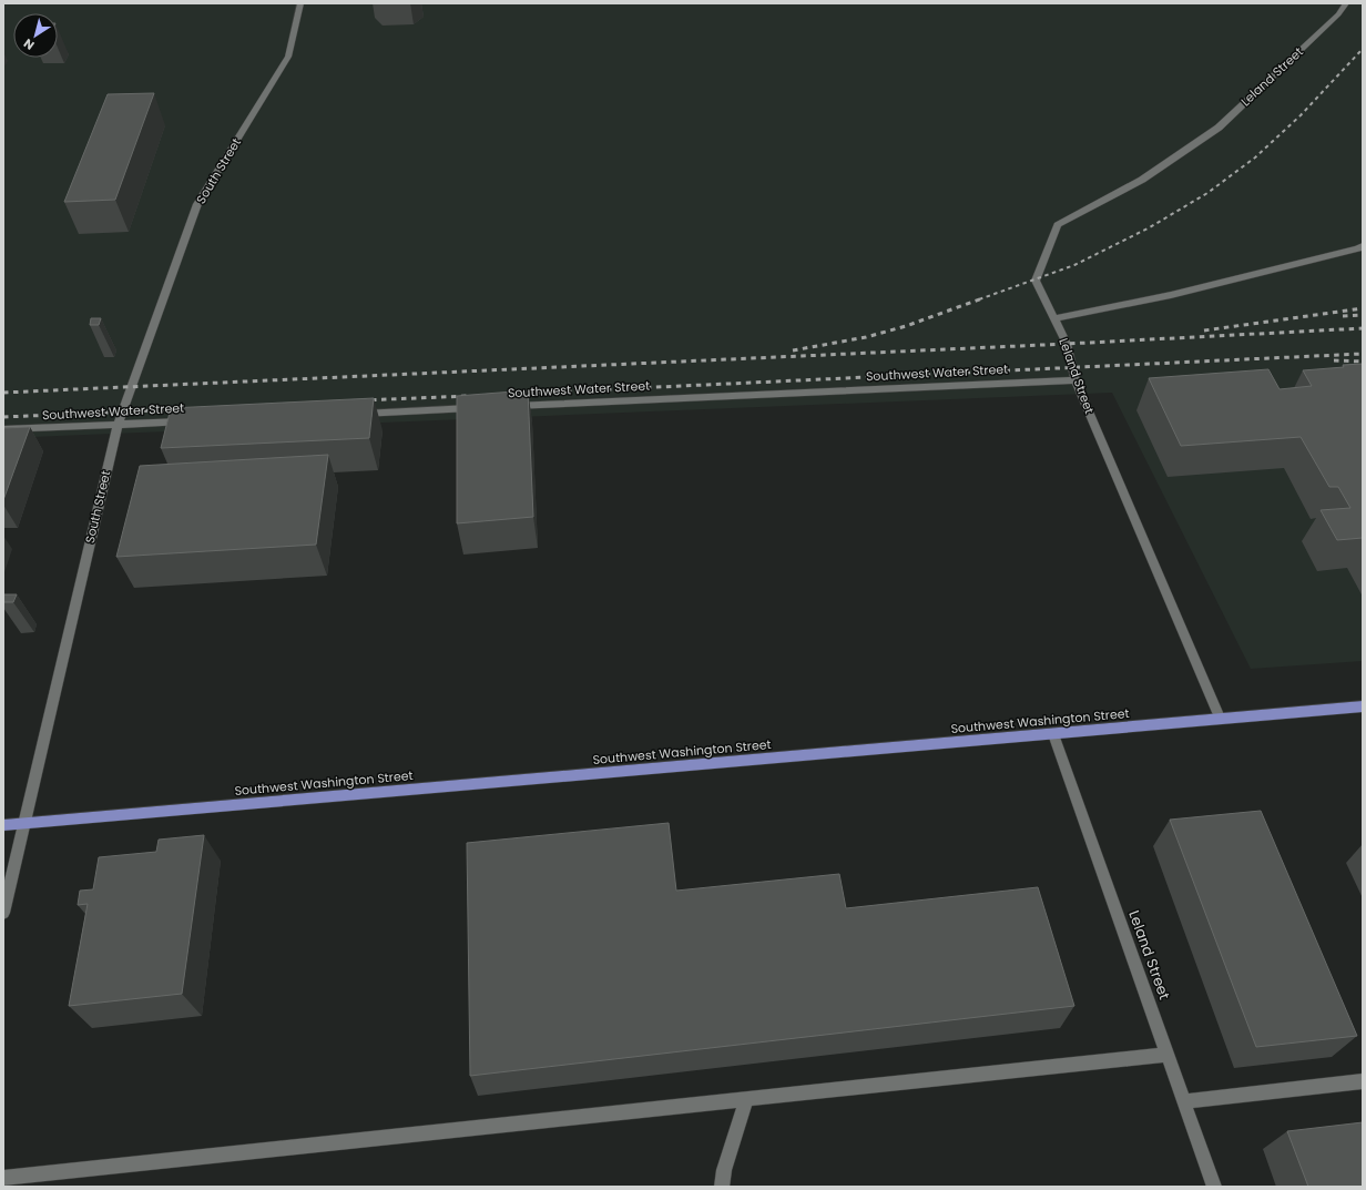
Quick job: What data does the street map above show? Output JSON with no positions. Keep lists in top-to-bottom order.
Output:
{
  "streets": {
    "main road": ["Southwest Washington Street"],
    "street": ["Leland Street", "South Street", "Southwest Water Street"]
  },
  "crossings": [
    ["Leland Street", "Southwest Water Street"],
    ["Leland Street", "Southwest Washington Street"],
    ["South Street", "Southwest Water Street"],
    ["South Street", "Southwest Washington Street"]
  ],
  "north": "bottom left"
}
